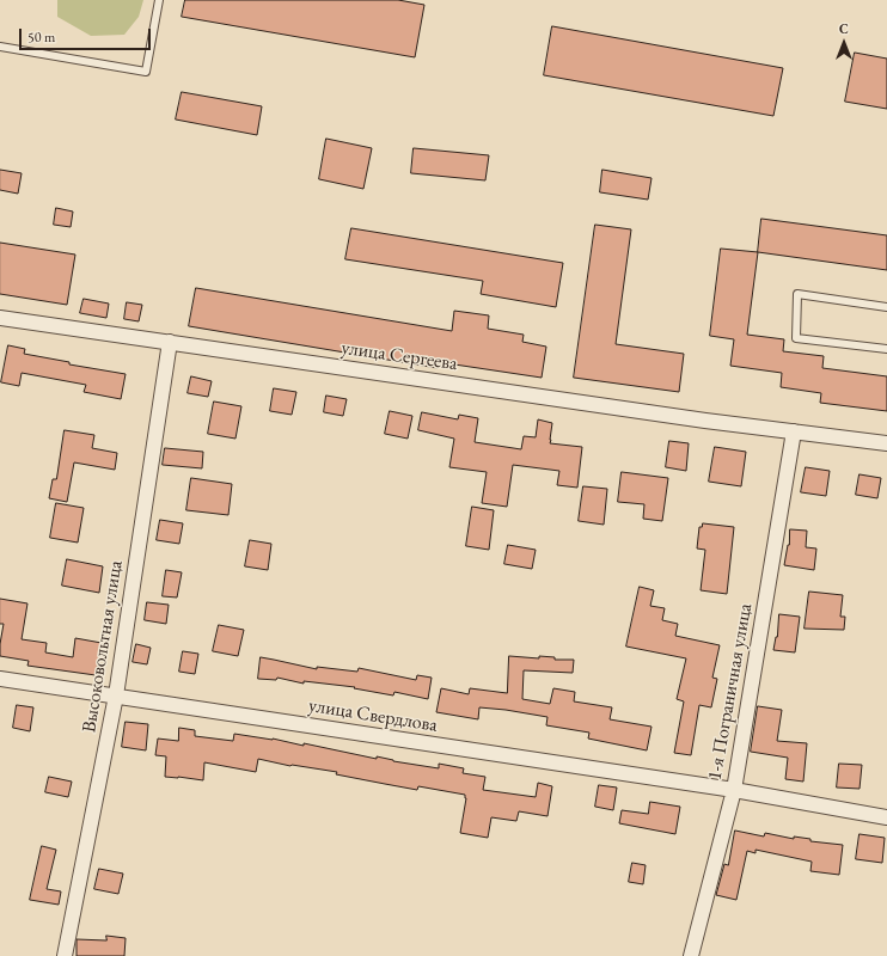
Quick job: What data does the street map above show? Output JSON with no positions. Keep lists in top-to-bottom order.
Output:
{
  "streets": {
    "street": [
      "улица Сергеева",
      "Высоковольтная улица",
      "1-я Пограничная улица",
      "улица Свердлова"
    ]
  },
  "crossings": [
    ["улица Сергеева", "Высоковольтная улица"],
    ["улица Сергеева", "1-я Пограничная улица"],
    ["Высоковольтная улица", "улица Свердлова"],
    ["1-я Пограничная улица", "улица Свердлова"]
  ],
  "scale_bar": "50 m",
  "north": "top"
}
